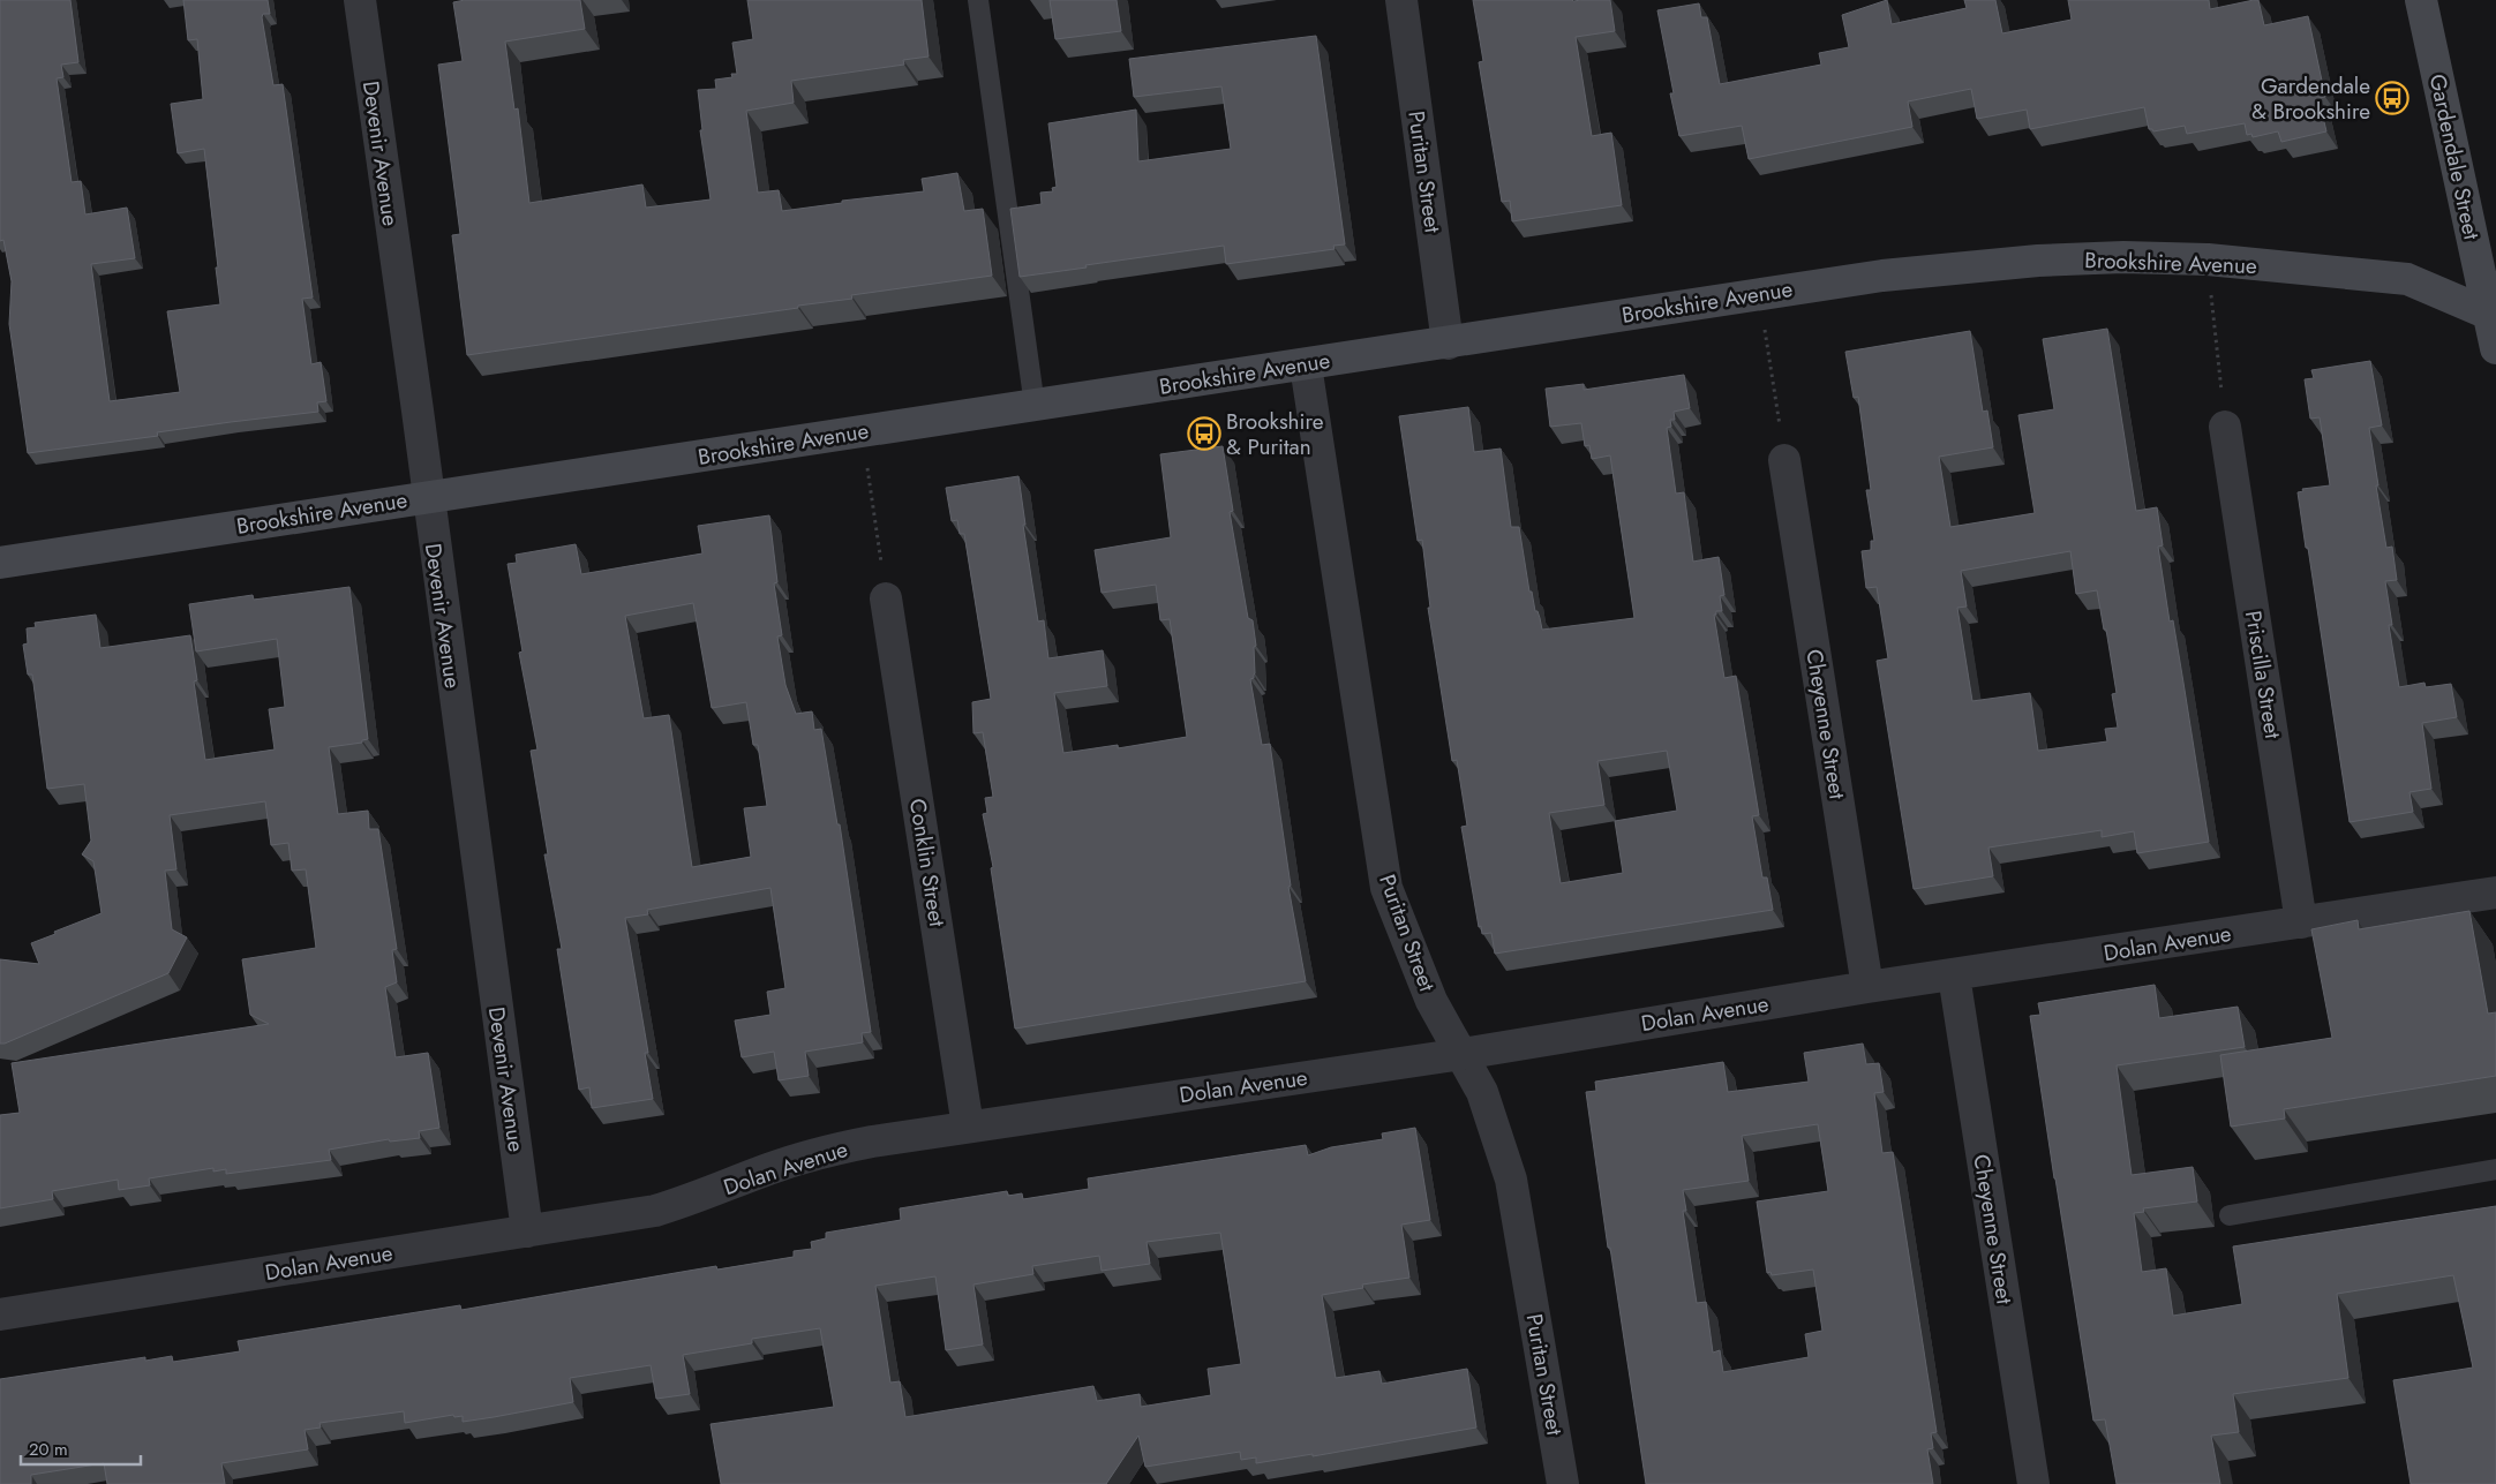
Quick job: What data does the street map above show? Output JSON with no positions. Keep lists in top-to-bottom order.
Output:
{
  "streets": {
    "street": [
      "Devenir Avenue",
      "Gardendale Street",
      "Puritan Street",
      "Brookshire Avenue",
      "Priscilla Street",
      "Cheyenne Street",
      "Conklin Street",
      "Dolan Avenue"
    ]
  },
  "crossings": [
    ["Devenir Avenue", "Brookshire Avenue"],
    ["Devenir Avenue", "Dolan Avenue"],
    ["Gardendale Street", "Brookshire Avenue"],
    ["Puritan Street", "Brookshire Avenue"],
    ["Puritan Street", "Dolan Avenue"],
    ["Priscilla Street", "Dolan Avenue"],
    ["Cheyenne Street", "Dolan Avenue"],
    ["Conklin Street", "Dolan Avenue"]
  ],
  "places": {
    "bus stop": ["Gardendale & Brookshire", "Brookshire & Puritan"]
  },
  "scale_bar": "20 m"
}
